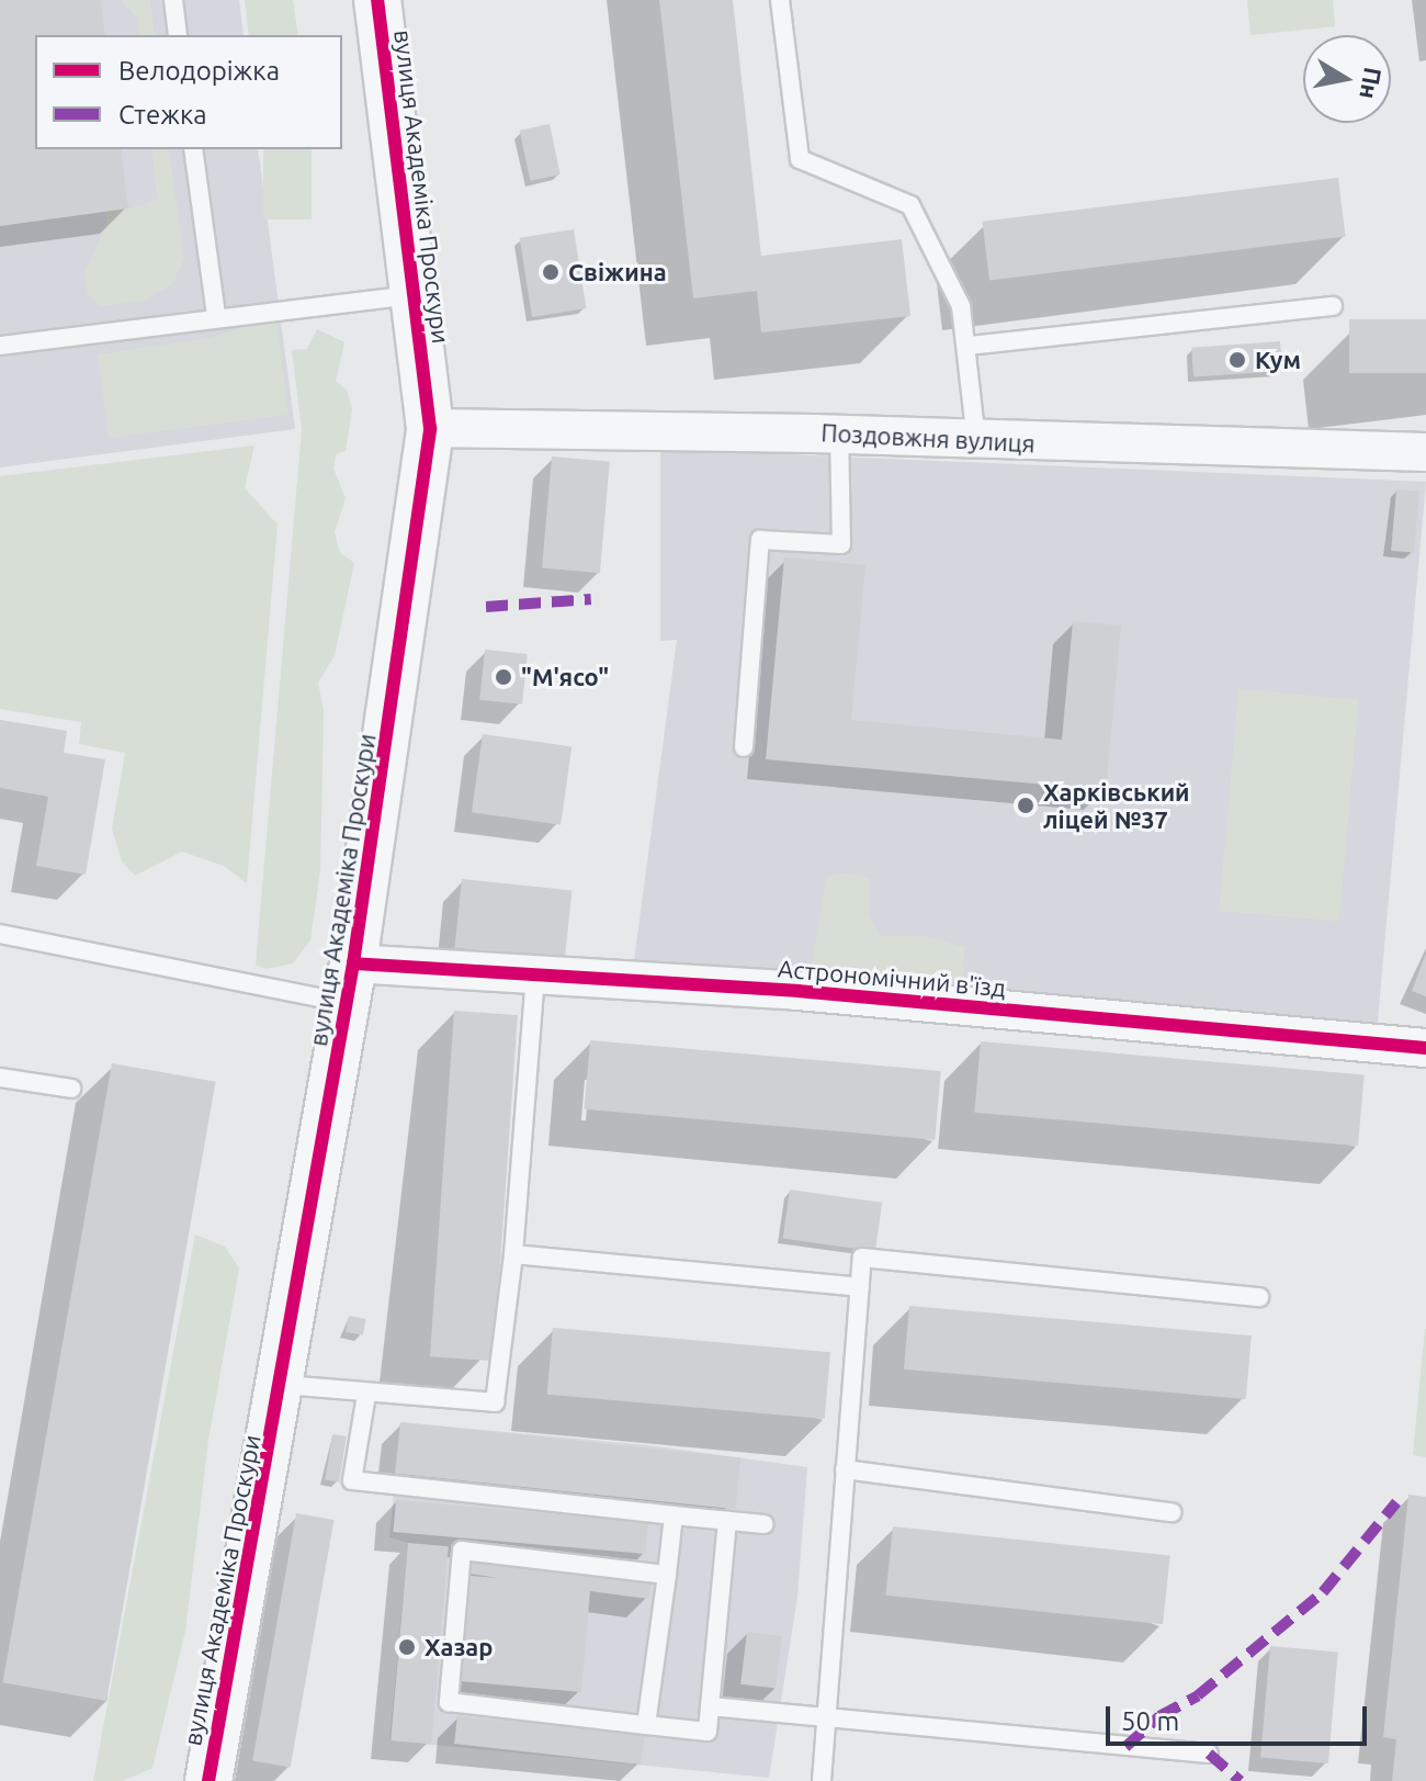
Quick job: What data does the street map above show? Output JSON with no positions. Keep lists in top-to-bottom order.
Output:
{
  "streets": {
    "street": ["вулиця Академіка Проскури", "Поздовжня вулиця", "Астрономічний в'їзд"]
  },
  "crossings": [
    ["вулиця Академіка Проскури", "Поздовжня вулиця"],
    ["вулиця Академіка Проскури", "Астрономічний в'їзд"]
  ],
  "places": [
    "Свіжина",
    "Кум",
    "\"М'ясо\"",
    "Харківський ліцей №37",
    "Хазар"
  ],
  "legend": ["Велодоріжка", "Стежка"],
  "scale_bar": "50 m",
  "north": "right"
}
